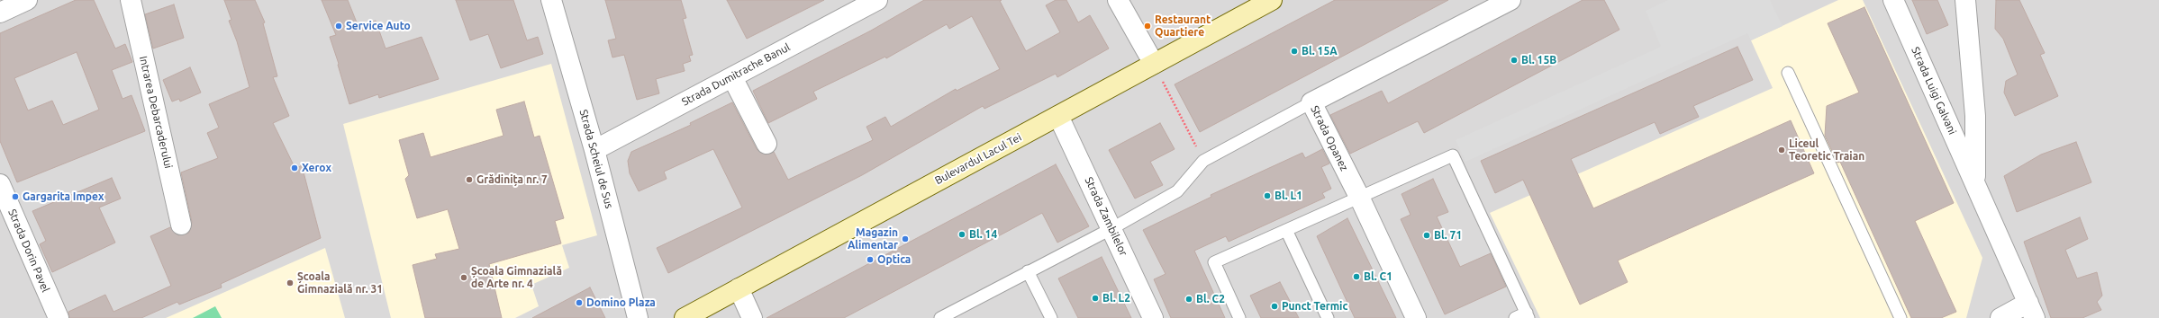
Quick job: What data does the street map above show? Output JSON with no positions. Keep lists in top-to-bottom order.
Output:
{
  "streets": {
    "main road": ["Bulevardul Lacul Tei"],
    "street": [
      "Strada Dumitrache Banul",
      "Strada Luigi Galvani",
      "Intrarea Debarcaderului",
      "Strada Opanez",
      "Strada Scheiul de Sus",
      "Strada Zambilelor",
      "Strada Dorin Pavel"
    ]
  },
  "crossings": [
    ["Strada Dumitrache Banul", "Strada Scheiul de Sus"],
    ["Bulevardul Lacul Tei", "Strada Zambilelor"]
  ],
  "places": [
    "Service Auto",
    "Restaurant Quartiere",
    "Bl. 15A",
    "Bl. 15B",
    "Liceul Teoretic Traian",
    "Xerox",
    "Grădinița nr. 7",
    "Bl. L1",
    "Gargarita Impex",
    "Bl. 14",
    "Bl. 71",
    "Magazin Alimentar",
    "Optica",
    "Bl. C1",
    "Școala Gimnazială de Arte nr. 4",
    "Școala Gimnazială nr. 31",
    "Bl. L2",
    "Bl. C2",
    "Domino Plaza",
    "Punct Termic"
  ]
}
